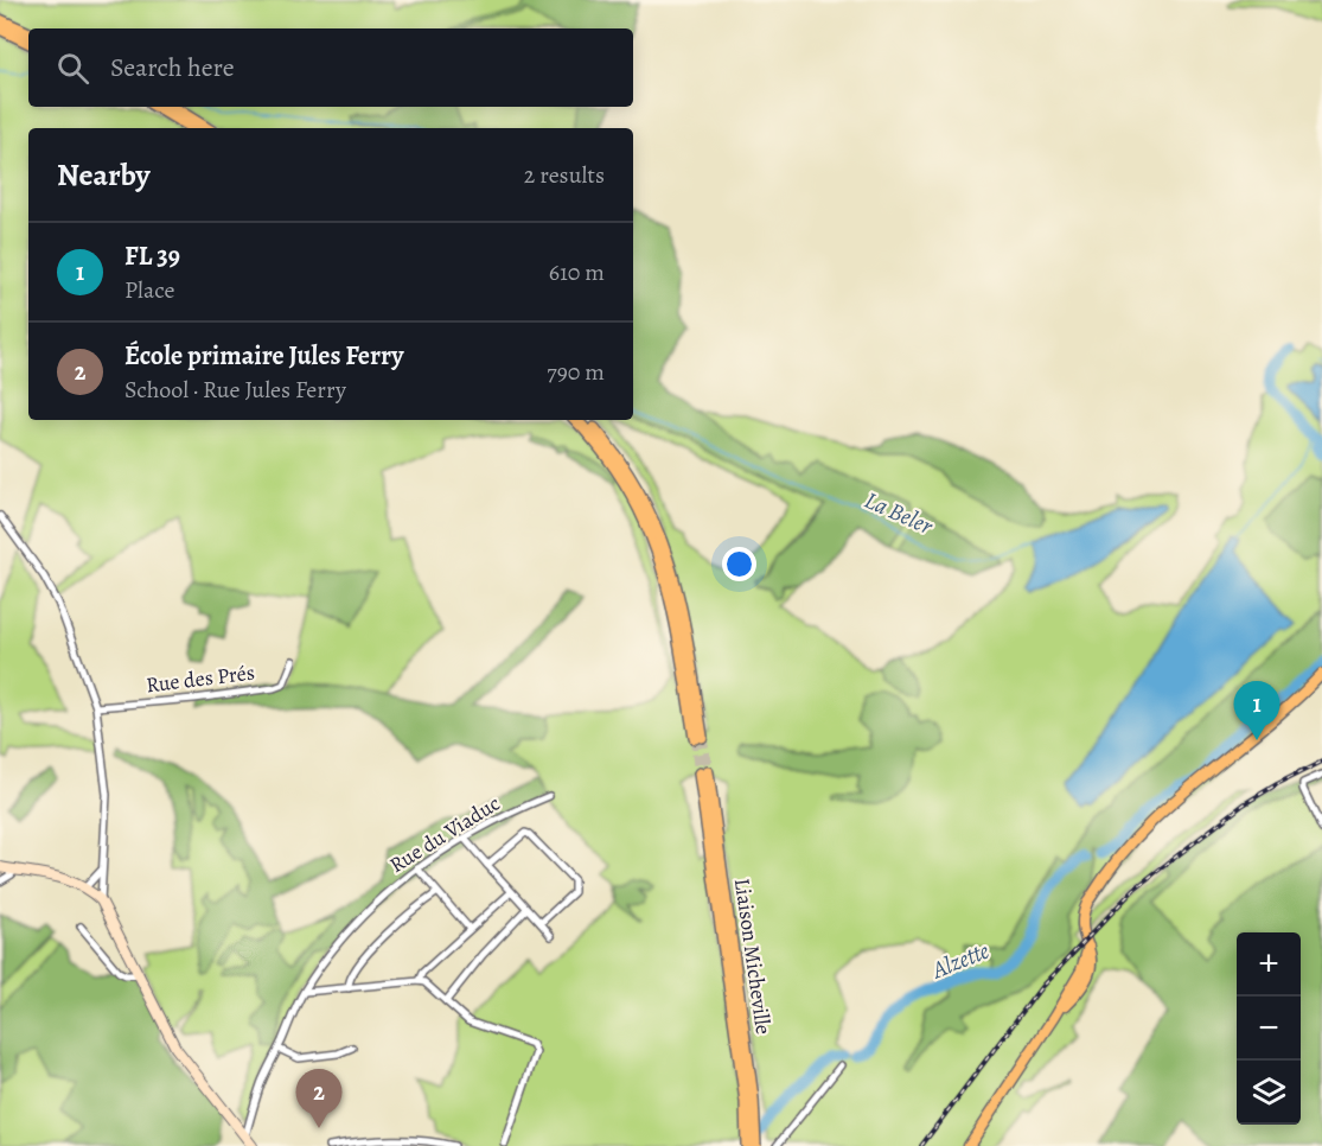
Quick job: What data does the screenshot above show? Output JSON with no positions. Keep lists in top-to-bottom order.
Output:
{
  "streets": {
    "highway": ["Liaison Micheville"],
    "street": ["Rue des Prés", "Rue du Viaduc"]
  },
  "water": ["La Beler", "Alzette"],
  "page": {
    "search": "Search here",
    "heading": ["Nearby", "2 results"],
    "list": [
      {
        "mark": "1",
        "name": "FL 39",
        "note": "Place",
        "value": "610 m"
      },
      {
        "mark": "2",
        "name": "École primaire Jules Ferry",
        "note": "School · Rue Jules Ferry",
        "value": "790 m"
      }
    ],
    "pins": ["1", "2"],
    "map_buttons": ["+", "−"]
  }
}
